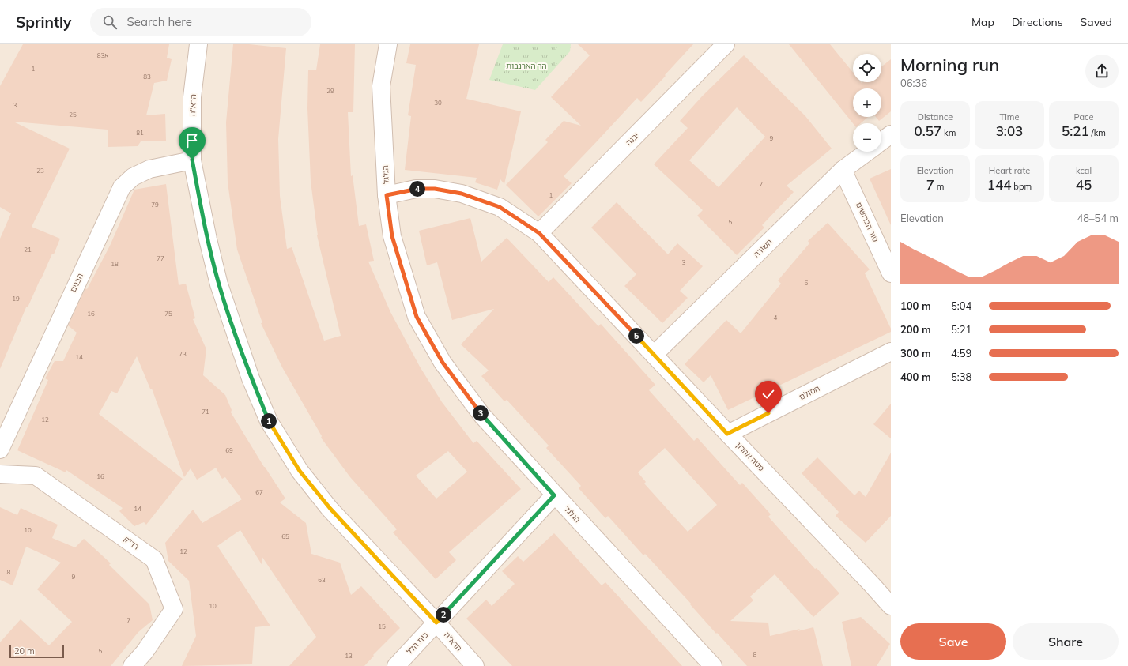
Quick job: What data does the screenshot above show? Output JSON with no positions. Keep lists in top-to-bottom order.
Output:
{
  "streets": {
    "street": [
      "הרא\"ה",
      "יבנה",
      "הגלגל",
      "טור הברושים",
      "השורה",
      "הבנים",
      "הסולם",
      "מטה אהרון",
      "רד\"ק",
      "בית הלל"
    ]
  },
  "crossings": [
    ["הרא\"ה", "הבנים"],
    ["הרא\"ה", "בית הלל"],
    ["יבנה", "מטה אהרון"],
    ["הגלגל", "מטה אהרון"],
    ["הגלגל", "בית הלל"],
    ["טור הברושים", "השורה"],
    ["השורה", "מטה אהרון"],
    ["הסולם", "מטה אהרון"]
  ],
  "parks": ["הר הארנבות"],
  "house_numbers": [
    "83א",
    "1",
    "83",
    "29",
    "30",
    "3",
    "25",
    "81",
    "9",
    "23",
    "7",
    "1",
    "79",
    "5",
    "21",
    "77",
    "3",
    "18",
    "6",
    "19",
    "16",
    "75",
    "4",
    "73",
    "14",
    "71",
    "12",
    "69",
    "16",
    "67",
    "14",
    "10",
    "65",
    "12",
    "8",
    "9",
    "63",
    "10",
    "7",
    "15",
    "5",
    "8",
    "13"
  ],
  "scale_bar": "20 m",
  "page": {
    "header": "Sprintly",
    "search": "Search here",
    "nav": ["Map", "Directions", "Saved"],
    "heading": ["Morning run", "06:36"],
    "map_buttons": ["+", "−"],
    "stats": [
      ["Distance", "0.57 km"],
      ["Time", "3:03"],
      ["Pace", "5:21 /km"],
      ["Elevation", "7 m"],
      ["Heart rate", "144 bpm"],
      ["kcal", "45"]
    ],
    "pins": [
      "4",
      "5",
      "3",
      "1",
      "2"
    ],
    "chart": ["Elevation", "48–54 m"],
    "list": [
      {
        "name": "100 m",
        "note": "5:04"
      },
      {
        "name": "200 m",
        "note": "5:21"
      },
      {
        "name": "300 m",
        "note": "4:59"
      },
      {
        "name": "400 m",
        "note": "5:38"
      }
    ],
    "buttons": ["Save", "Share"],
    "scale": "20 m"
  }
}
